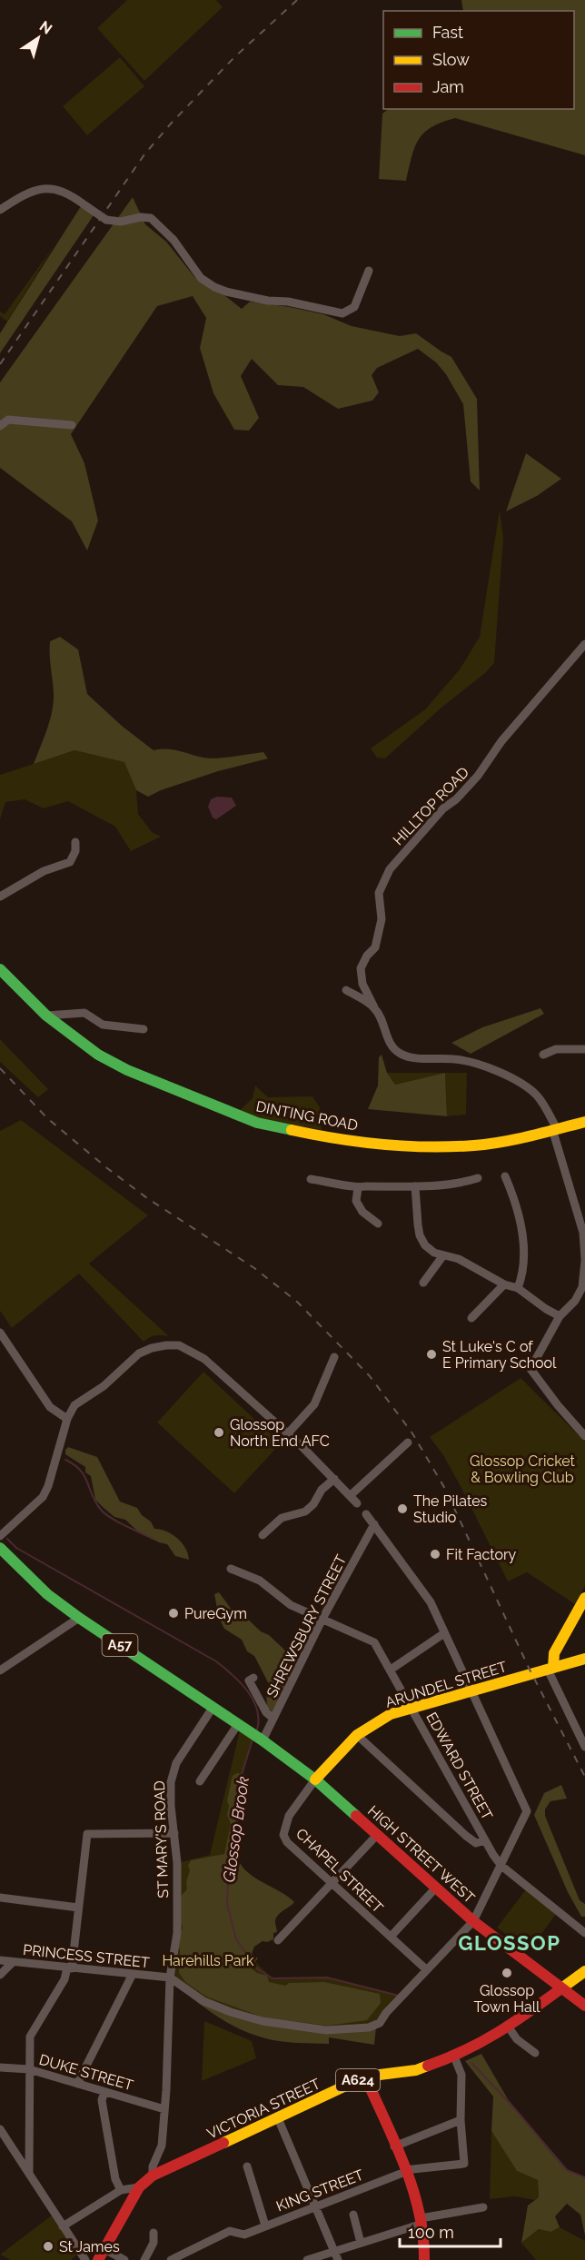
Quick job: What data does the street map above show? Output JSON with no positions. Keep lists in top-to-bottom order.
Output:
{
  "streets": {
    "main road": [
      "DINTING ROAD",
      "A57",
      "ARUNDEL STREET",
      "HIGH STREET WEST",
      "A624",
      "VICTORIA STREET"
    ],
    "street": [
      "HILLTOP ROAD",
      "SHREWSBURY STREET",
      "EDWARD STREET",
      "ST MARY'S ROAD",
      "CHAPEL STREET",
      "PRINCESS STREET",
      "DUKE STREET",
      "KING STREET"
    ]
  },
  "crossings": [
    ["SHREWSBURY STREET", "A57"],
    ["SHREWSBURY STREET", "EDWARD STREET"],
    ["SHREWSBURY STREET", "HIGH STREET WEST"],
    ["A57", "ST MARY'S ROAD"],
    ["A57", "HIGH STREET WEST"],
    ["A57", "VICTORIA STREET"],
    ["ARUNDEL STREET", "EDWARD STREET"],
    ["ARUNDEL STREET", "HIGH STREET WEST"],
    ["ARUNDEL STREET", "CHAPEL STREET"],
    ["ST MARY'S ROAD", "PRINCESS STREET"],
    ["ST MARY'S ROAD", "DUKE STREET"],
    ["ST MARY'S ROAD", "A624"],
    ["ST MARY'S ROAD", "VICTORIA STREET"],
    ["HIGH STREET WEST", "CHAPEL STREET"],
    ["HIGH STREET WEST", "VICTORIA STREET"],
    ["A624", "VICTORIA STREET"]
  ],
  "districts": ["GLOSSOP"],
  "water": ["Glossop Brook"],
  "parks": ["Glossop Cricket & Bowling Club", "Harehills Park"],
  "places": [
    "St Luke's C of E Primary School",
    "Glossop North End AFC",
    "The Pilates Studio",
    "Fit Factory",
    "PureGym",
    "Glossop Town Hall",
    "St James"
  ],
  "legend": ["Fast", "Slow", "Jam"],
  "scale_bar": "100 m",
  "north": "top right"
}
